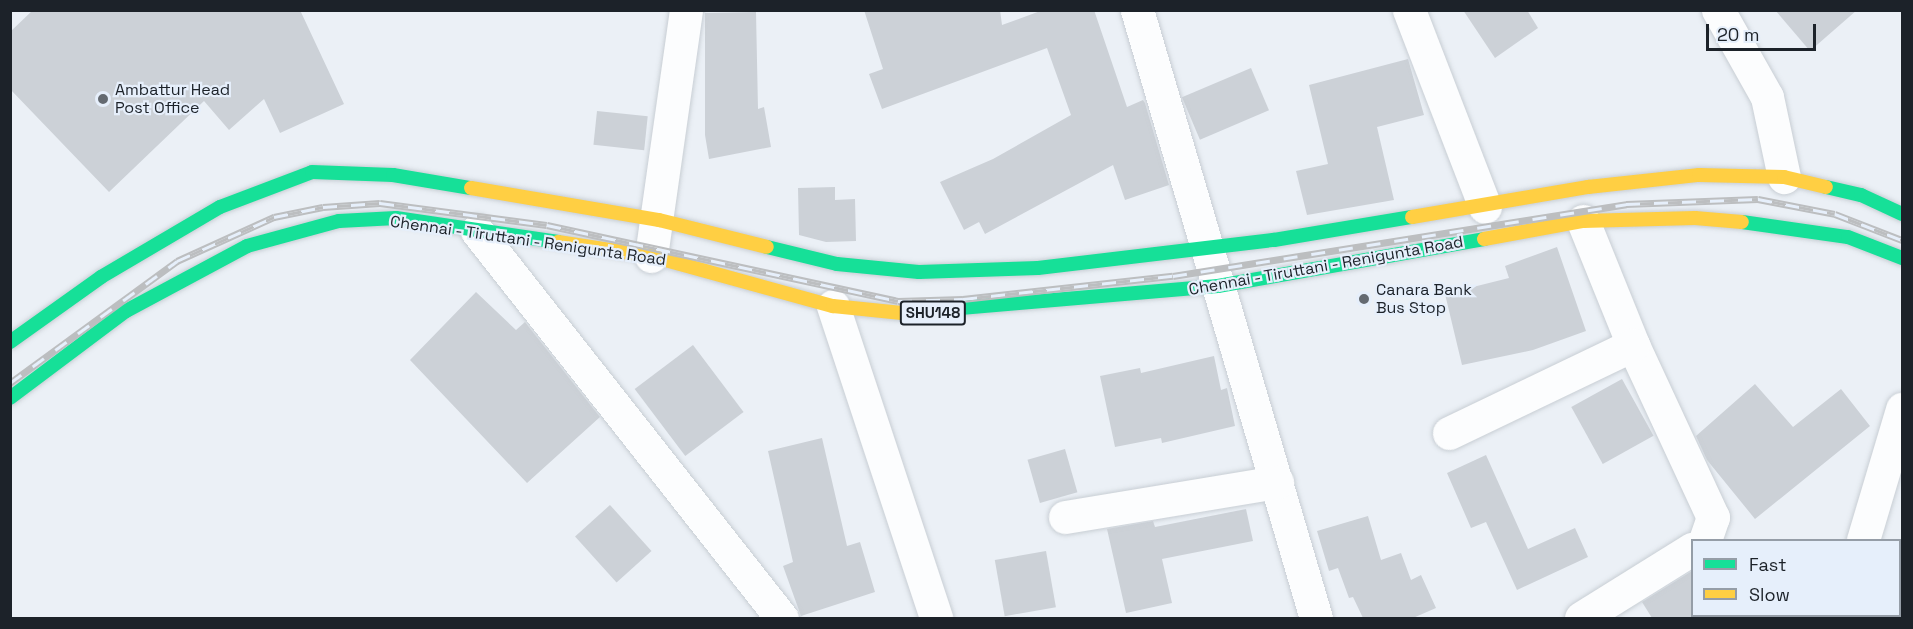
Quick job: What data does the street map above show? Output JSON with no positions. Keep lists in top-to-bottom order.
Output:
{
  "streets": {
    "highway": ["Chennai - Tiruttani - Renigunta Road", "SHU148"]
  },
  "places": ["Ambattur Head Post Office", "Canara Bank Bus Stop"],
  "legend": ["Fast", "Slow"],
  "scale_bar": "20 m"
}
